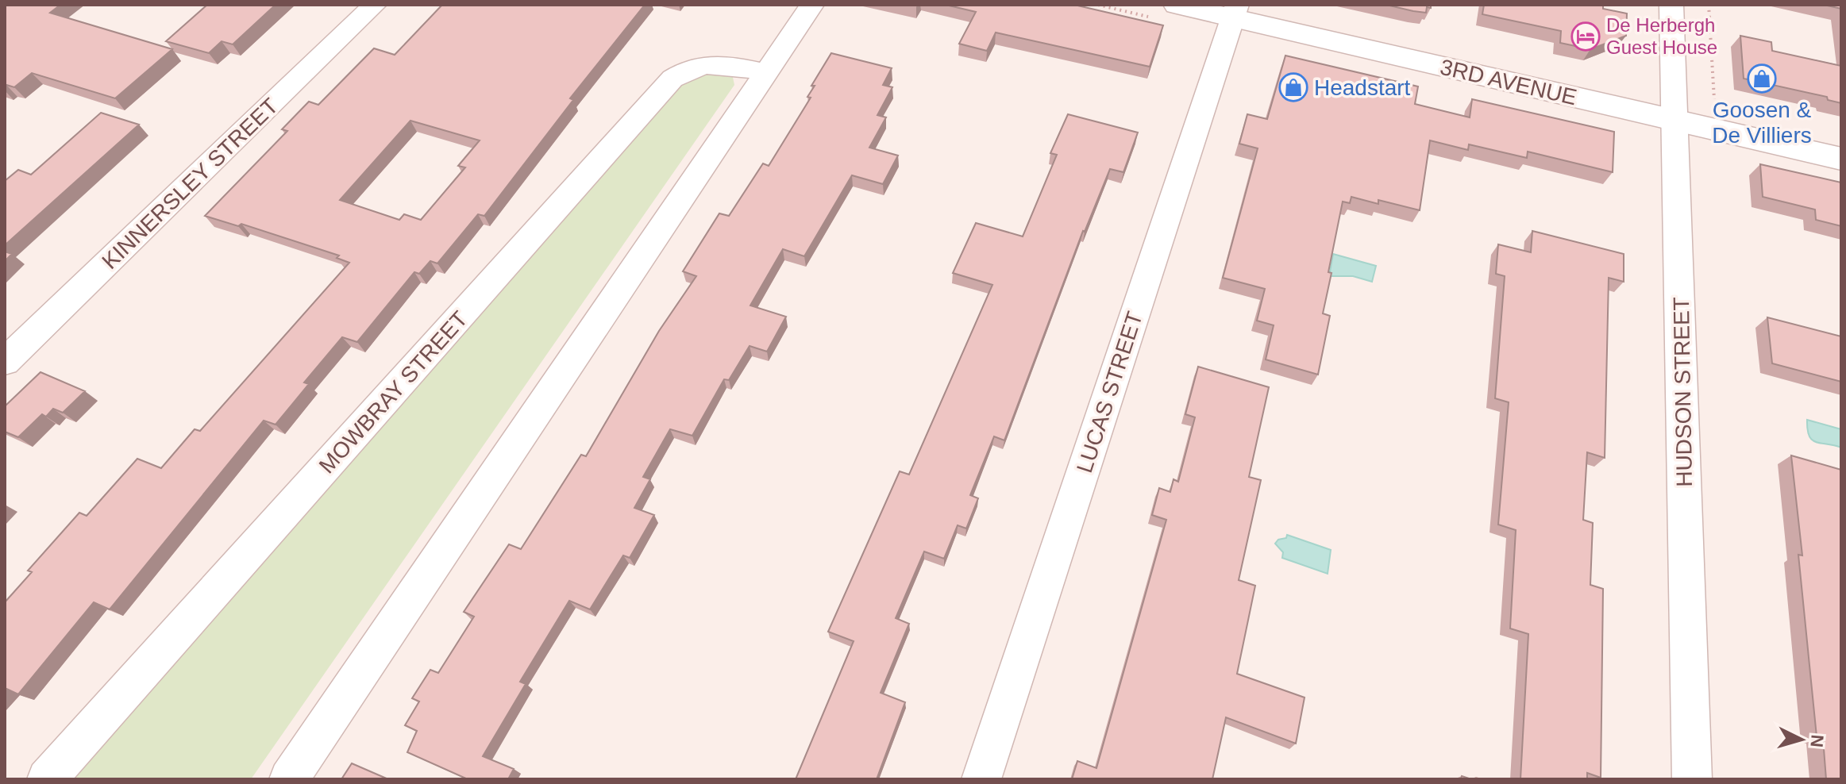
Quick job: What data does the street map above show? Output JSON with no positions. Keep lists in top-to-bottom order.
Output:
{
  "streets": {
    "street": [
      "3RD AVENUE",
      "KINNERSLEY STREET",
      "MOWBRAY STREET",
      "LUCAS STREET",
      "HUDSON STREET"
    ]
  },
  "crossings": [
    ["3RD AVENUE", "LUCAS STREET"],
    ["3RD AVENUE", "HUDSON STREET"]
  ],
  "places": {
    "hotel": ["De Herbergh Guest House"],
    "shop": ["Goosen & De Villiers", "Headstart"]
  },
  "north": "right"
}
